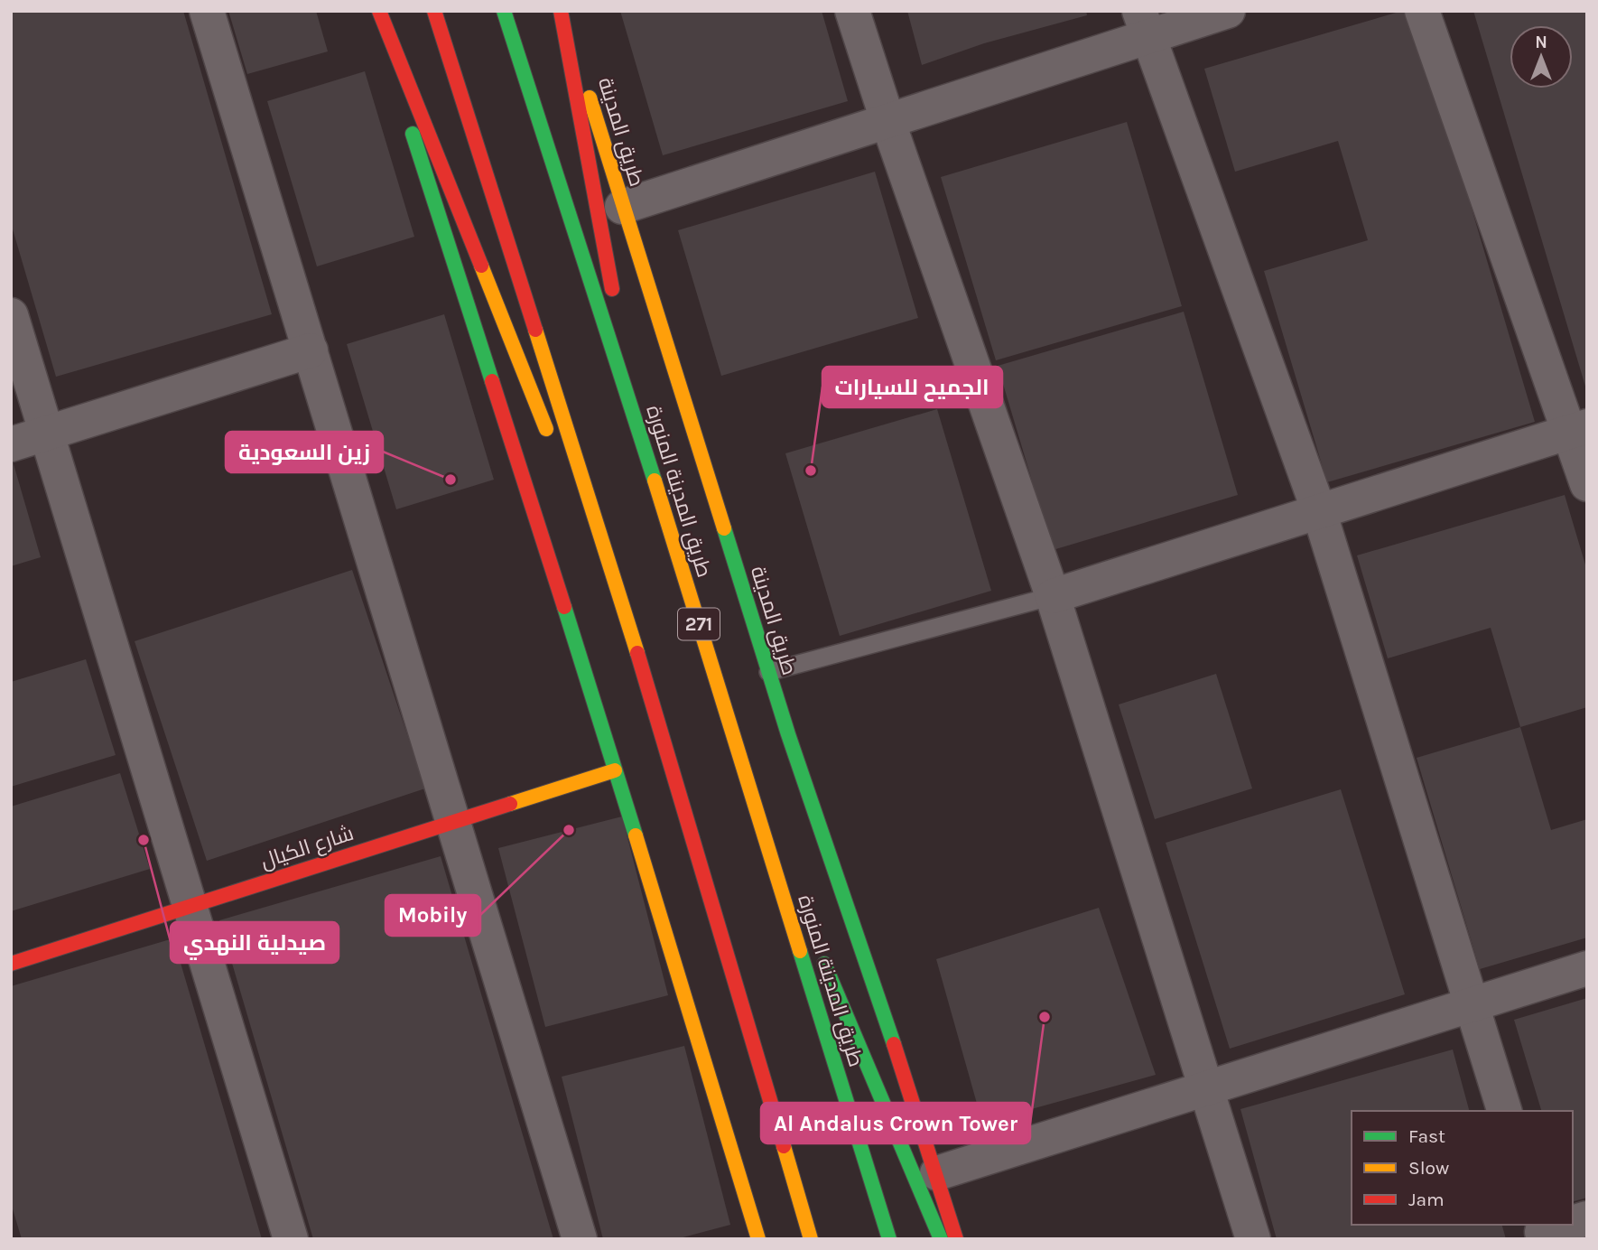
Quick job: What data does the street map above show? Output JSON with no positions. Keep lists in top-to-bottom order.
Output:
{
  "streets": {
    "main road": [
      "طريق المدينة",
      "طريق المدينة المنورة",
      "271",
      "شارع الكيال"
    ]
  },
  "places": [
    "الجميح للسيارات",
    "زين السعودية",
    "Mobily",
    "صيدلية النهدي",
    "Al Andalus Crown Tower"
  ],
  "legend": ["Fast", "Slow", "Jam"],
  "north": "top"
}
